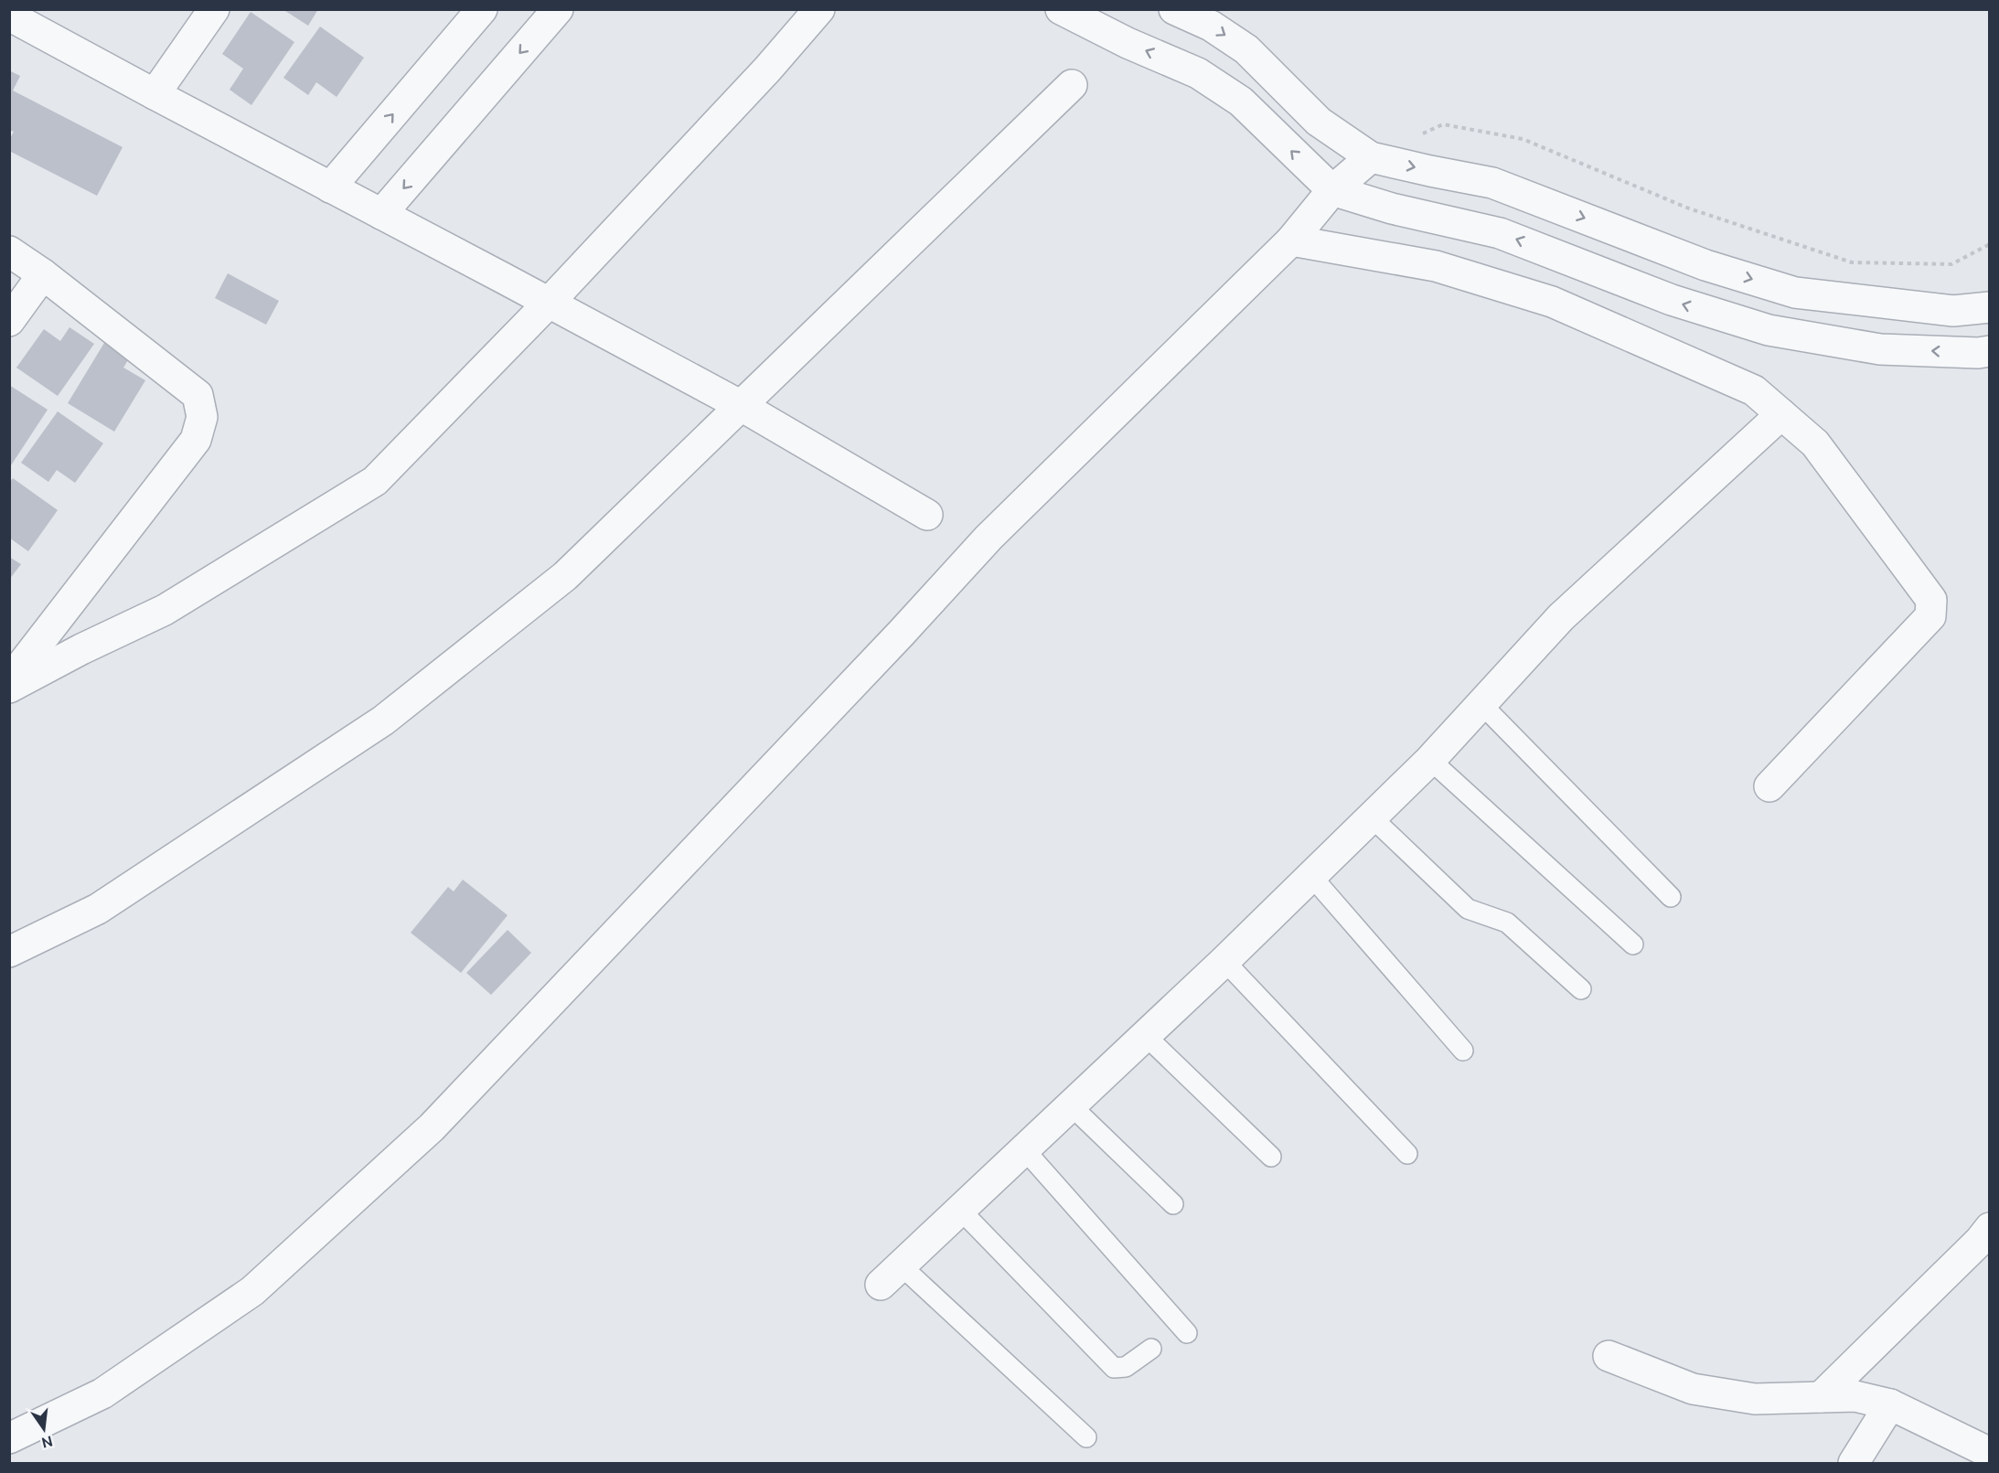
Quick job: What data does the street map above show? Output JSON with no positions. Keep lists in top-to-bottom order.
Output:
{
  "north": "bottom"
}
